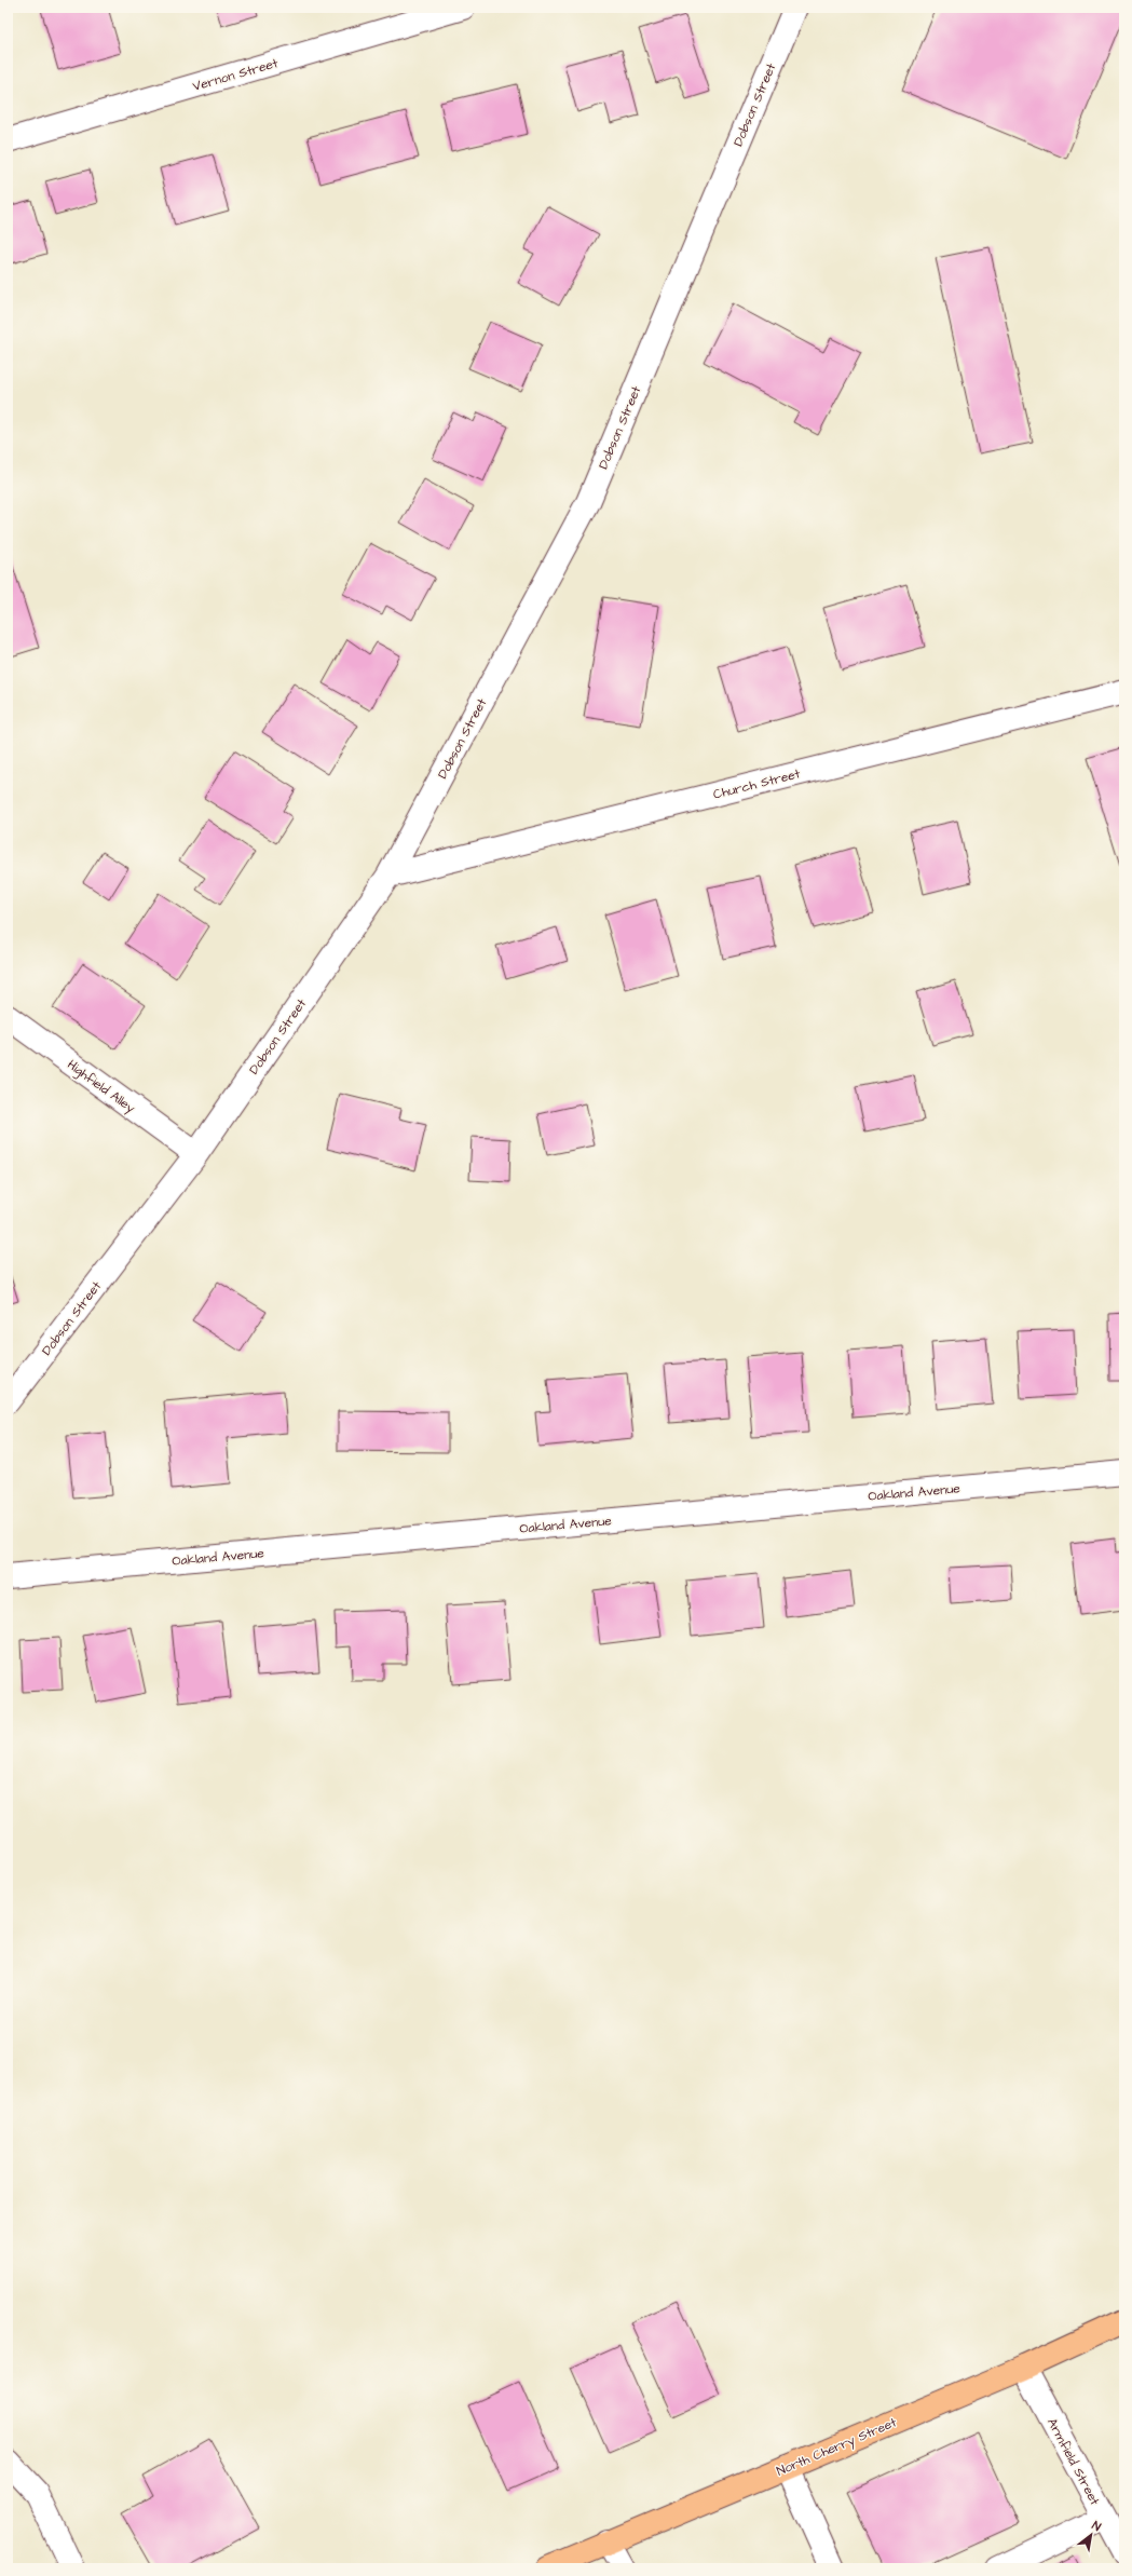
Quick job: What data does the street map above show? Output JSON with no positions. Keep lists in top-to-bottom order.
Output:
{
  "streets": {
    "main road": ["North Cherry Street"],
    "street": [
      "Vernon Street",
      "Dobson Street",
      "Church Street",
      "Highfield Alley",
      "Oakland Avenue",
      "Armfield Street"
    ]
  },
  "crossings": [
    ["Dobson Street", "Church Street"],
    ["Dobson Street", "Highfield Alley"],
    ["North Cherry Street", "Armfield Street"]
  ],
  "north": "top right"
}
